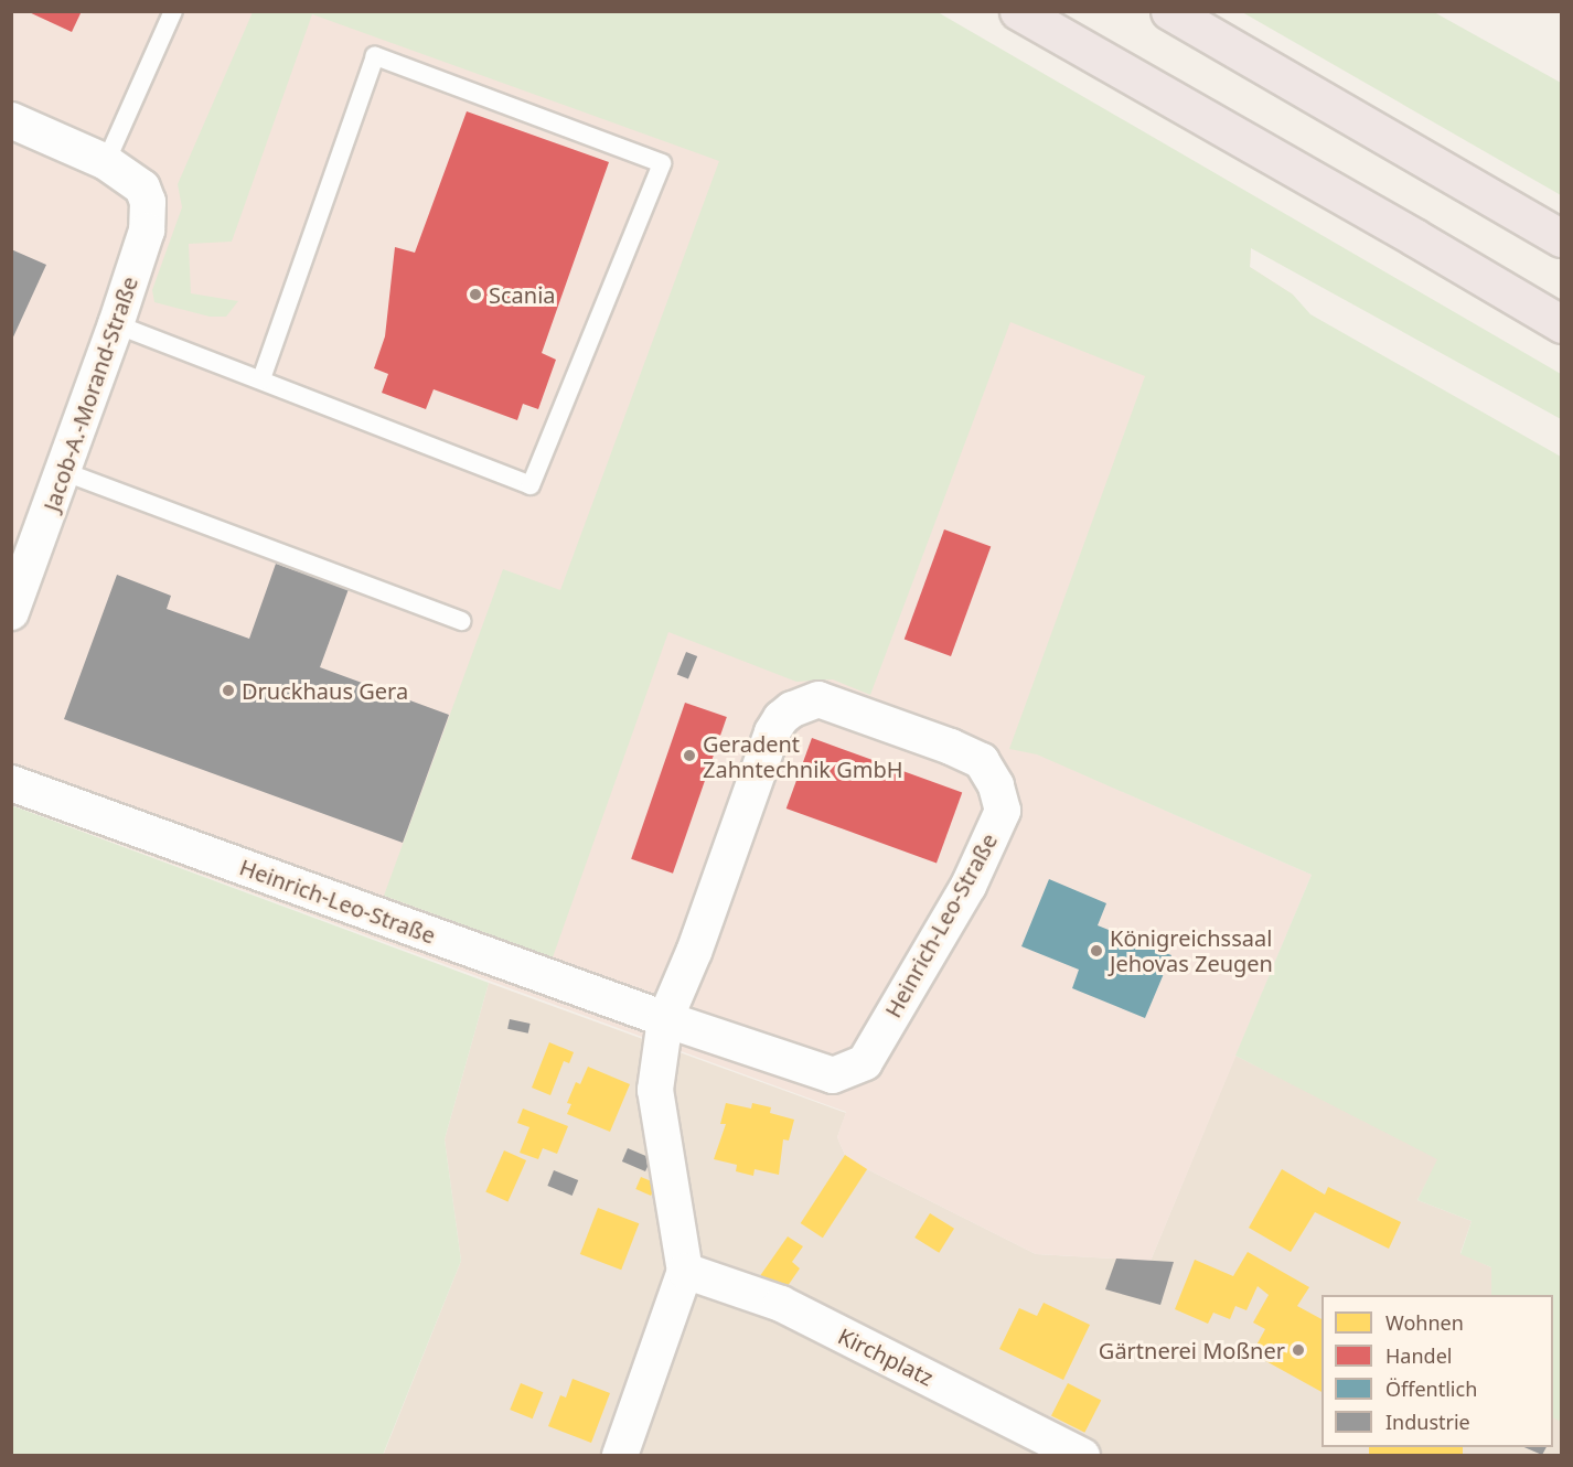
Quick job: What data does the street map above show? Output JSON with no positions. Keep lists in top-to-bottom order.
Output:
{
  "streets": {
    "street": ["Jacob-A.-Morand-Straße", "Heinrich-Leo-Straße", "Kirchplatz"]
  },
  "places": [
    "Scania",
    "Druckhaus Gera",
    "Geradent Zahntechnik GmbH",
    "Königreichssaal Jehovas Zeugen",
    "Gärtnerei Moßner"
  ],
  "legend": [
    "Wohnen",
    "Handel",
    "Öffentlich",
    "Industrie"
  ]
}
